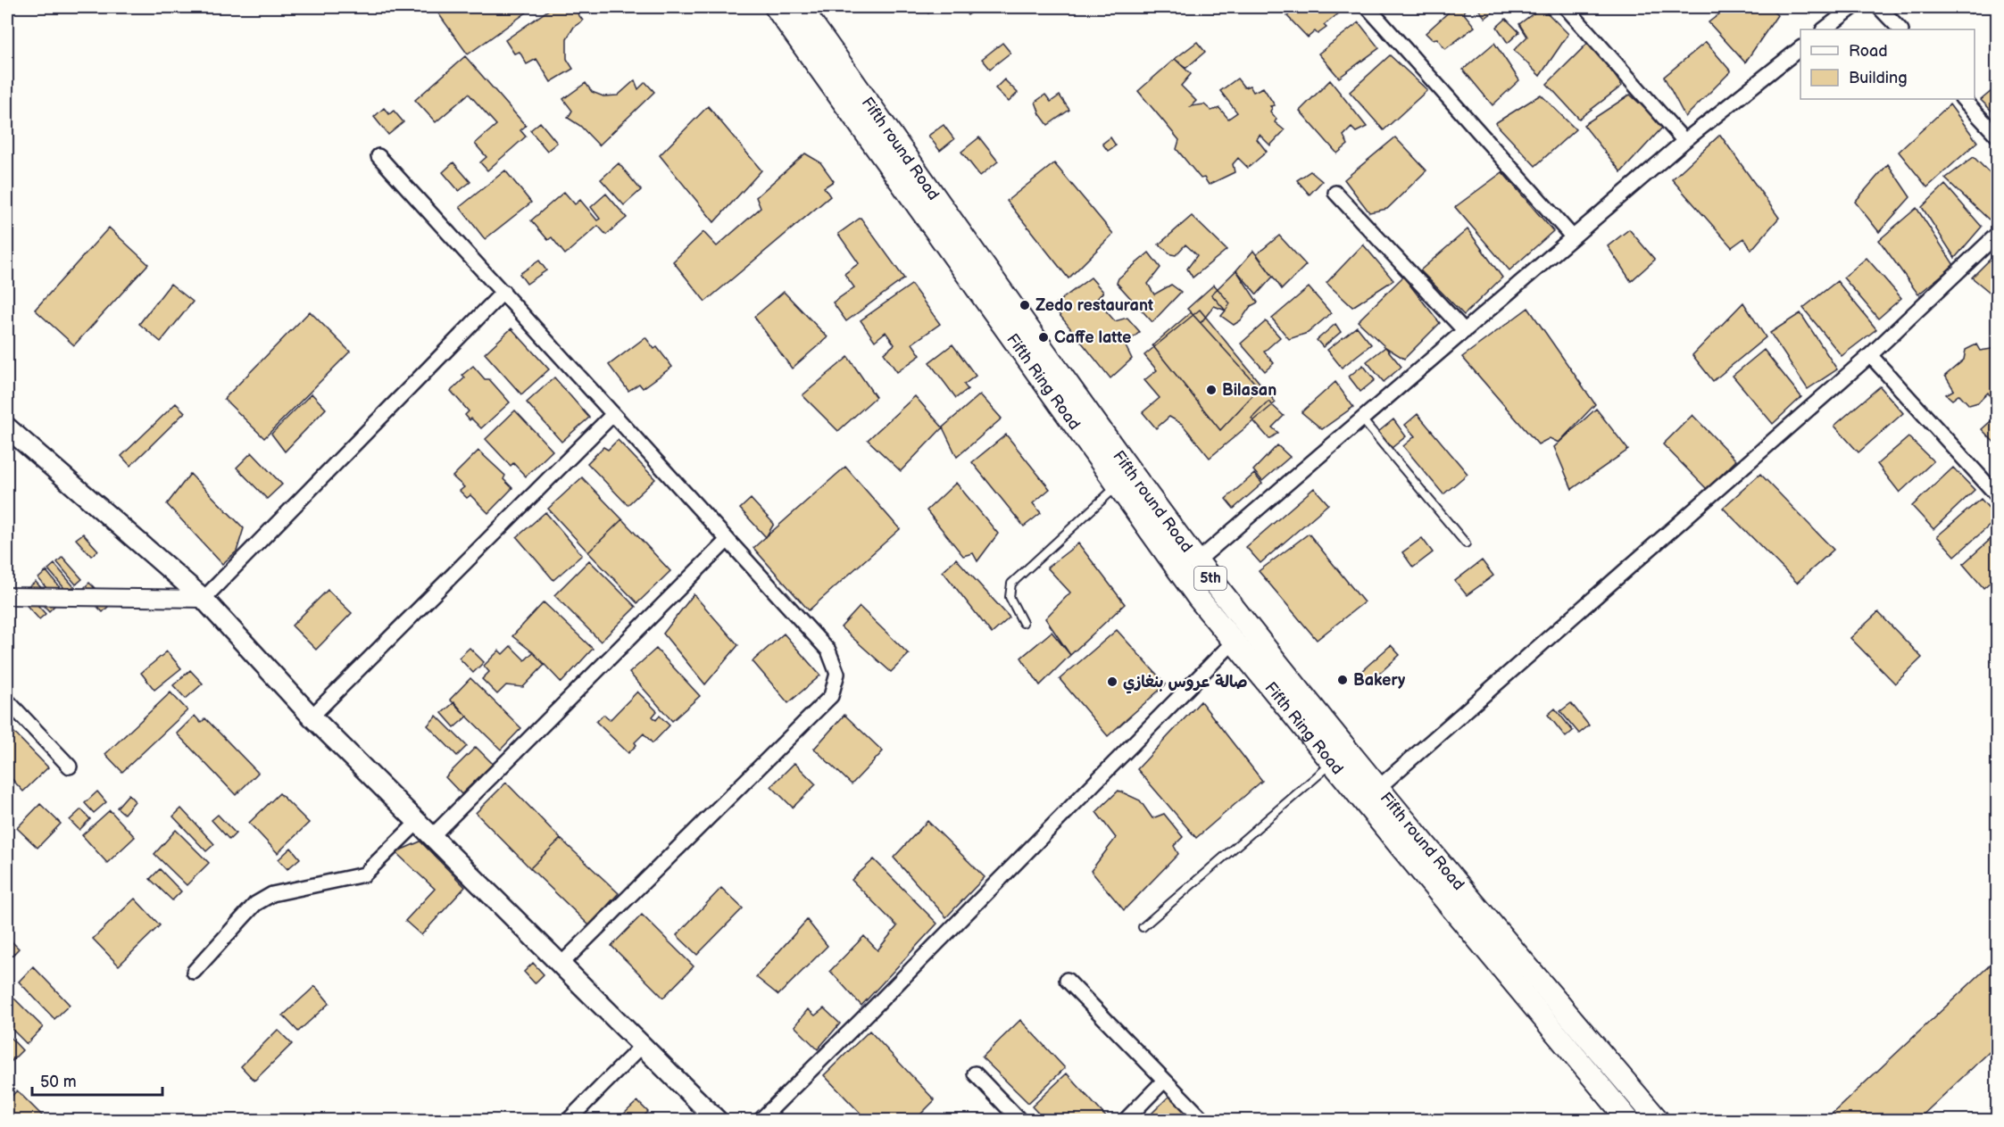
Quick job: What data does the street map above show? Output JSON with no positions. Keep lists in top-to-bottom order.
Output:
{
  "streets": {
    "main road": ["Fifth round Road", "Fifth Ring Road", "5th"]
  },
  "crossings": [
    ["Fifth round Road", "Fifth Ring Road"]
  ],
  "places": [
    "Zedo restaurant",
    "Caffe latte",
    "Bilasan",
    "Bakery",
    "صالة عروس بنغازي"
  ],
  "legend": ["Road", "Building"],
  "scale_bar": "50 m"
}
